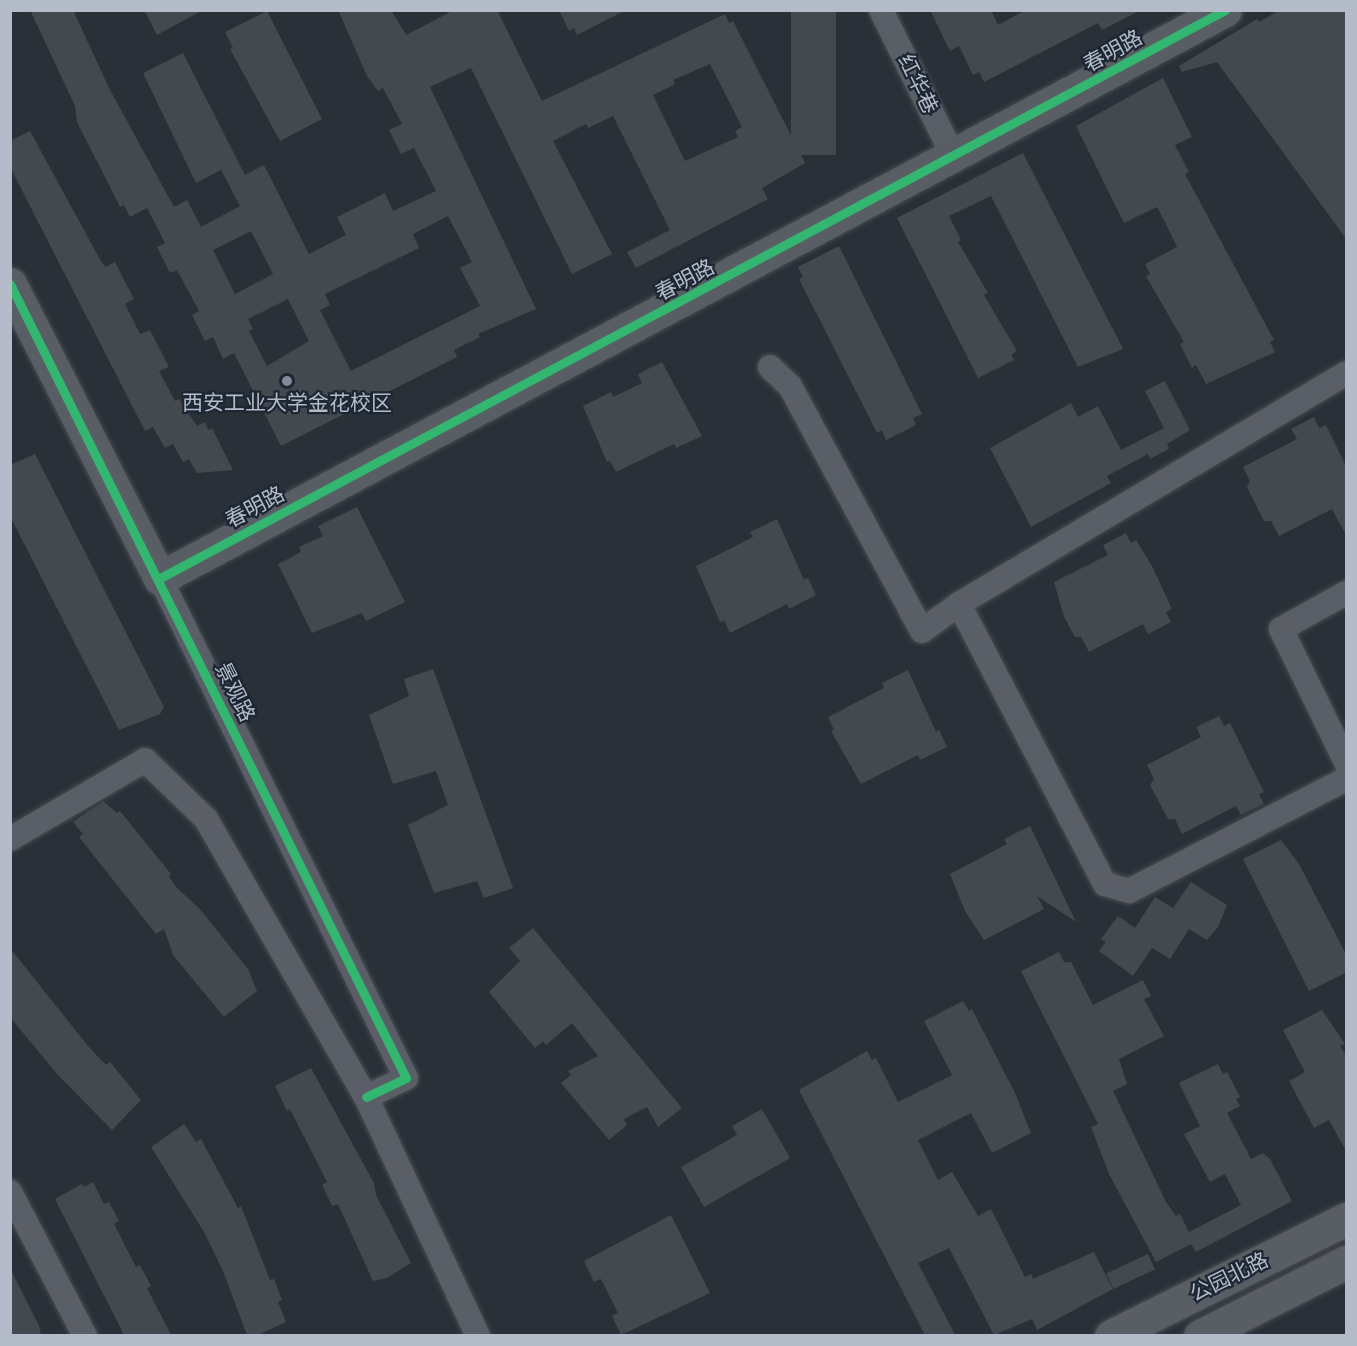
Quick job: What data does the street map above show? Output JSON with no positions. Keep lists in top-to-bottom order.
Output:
{
  "streets": {
    "street": [
      "春明路",
      "红华巷",
      "景观路",
      "公园北路"
    ]
  },
  "crossings": [
    ["春明路", "红华巷"],
    ["春明路", "景观路"]
  ],
  "places": ["西安工业大学金花校区"]
}
